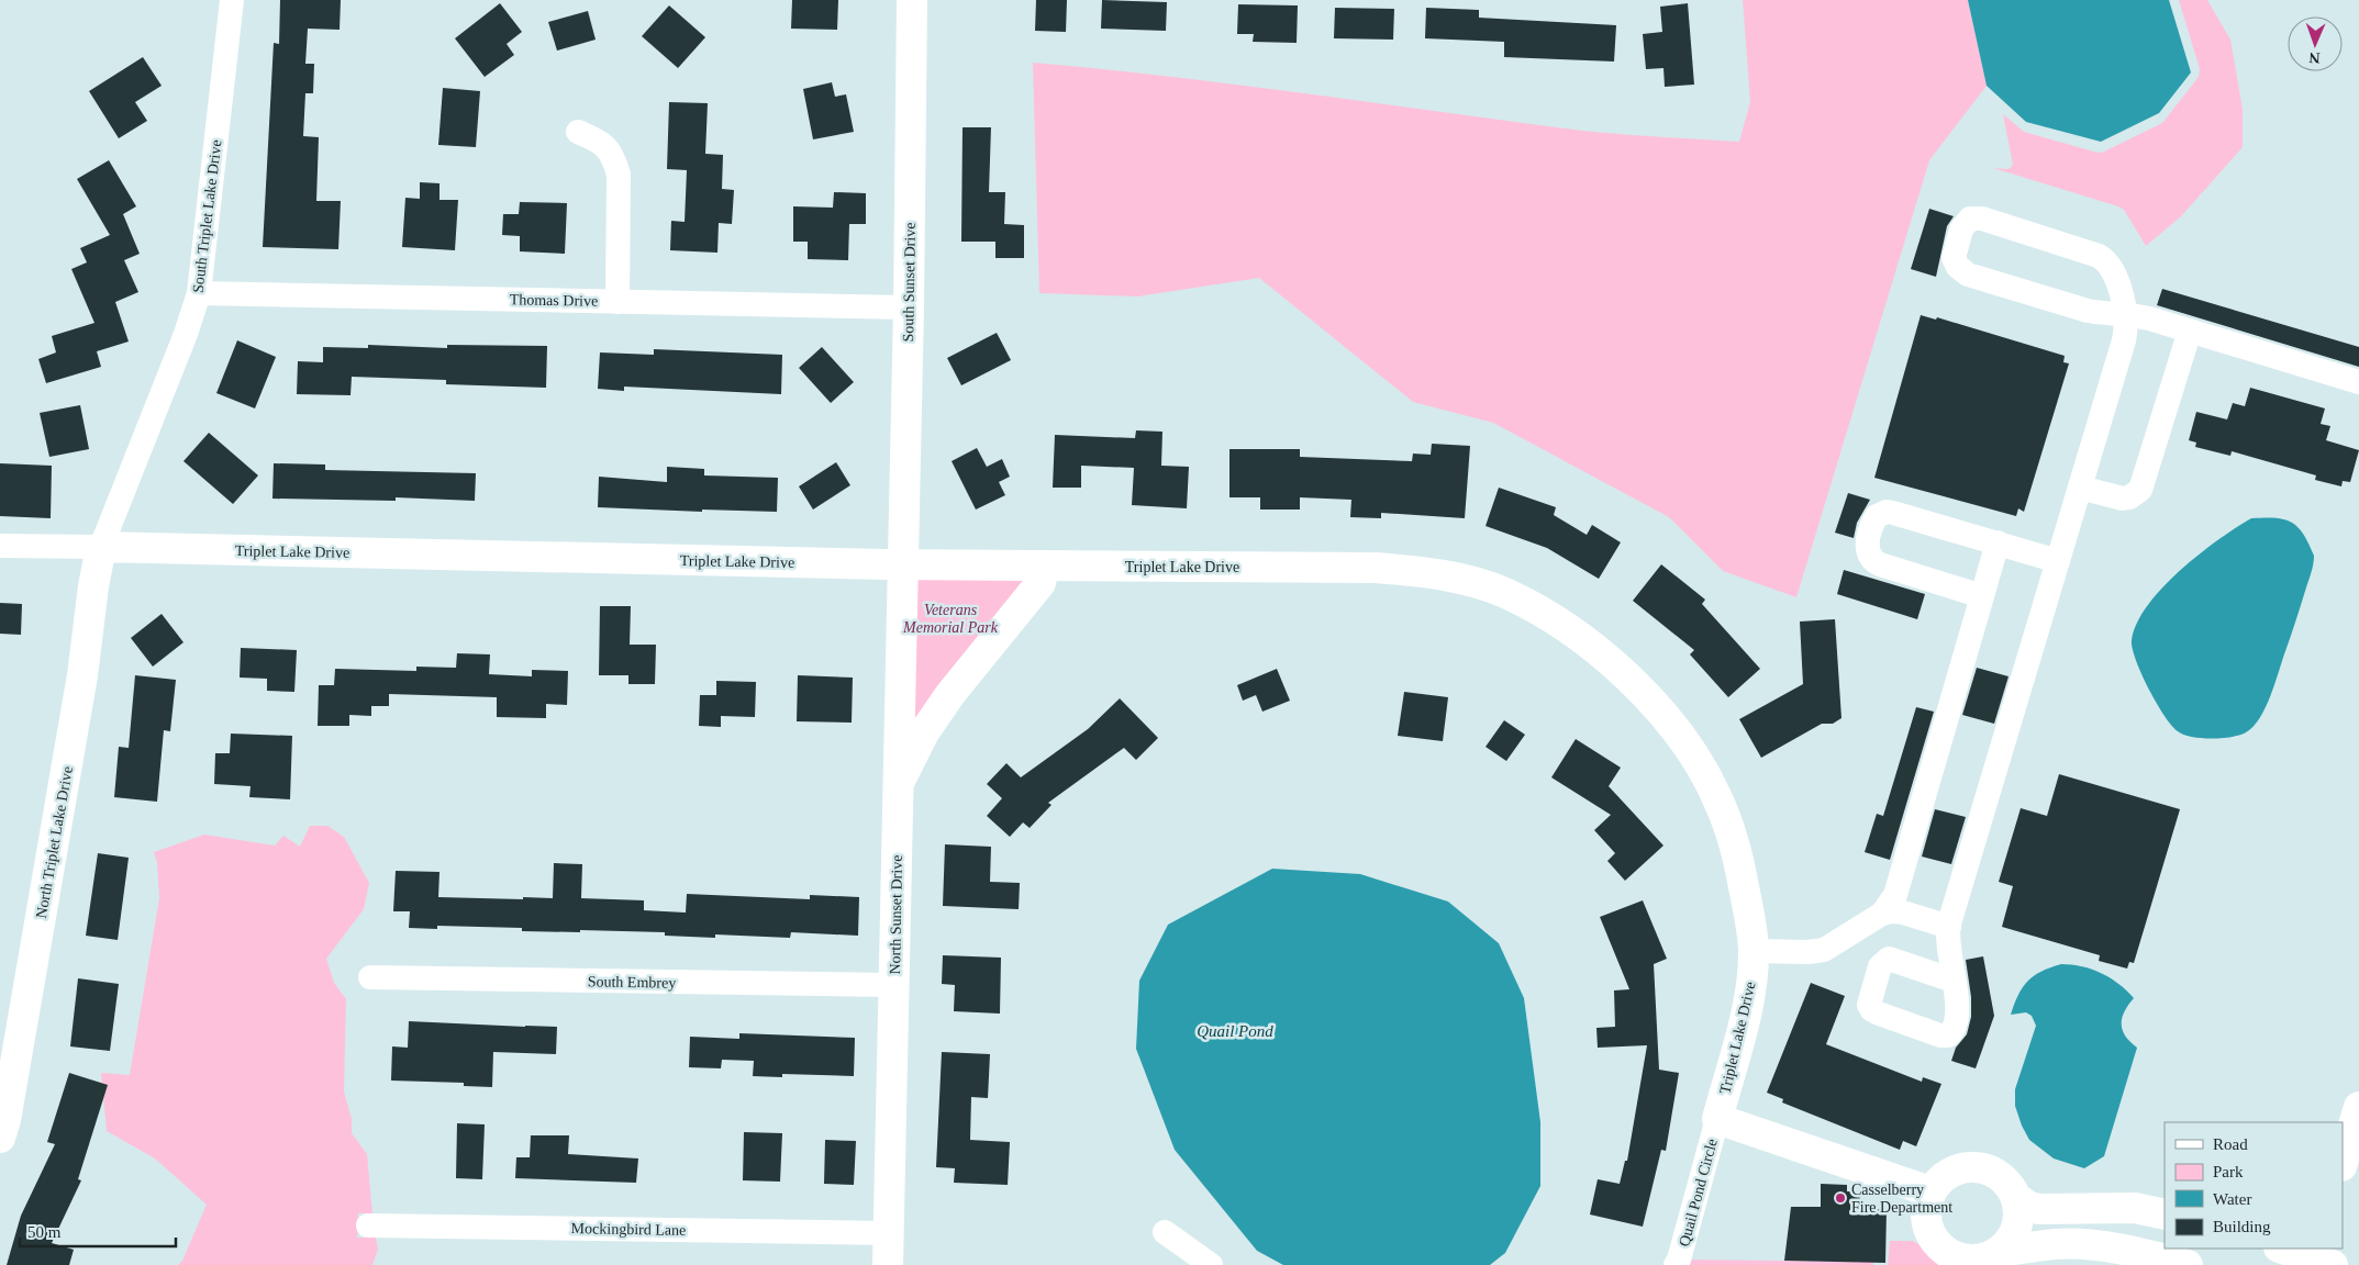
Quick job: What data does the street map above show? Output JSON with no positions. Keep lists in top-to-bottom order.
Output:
{
  "streets": {
    "street": [
      "South Triplet Lake Drive",
      "South Sunset Drive",
      "Thomas Drive",
      "Triplet Lake Drive",
      "North Triplet Lake Drive",
      "North Sunset Drive",
      "South Embrey",
      "Quail Pond Circle",
      "Mockingbird Lane"
    ]
  },
  "crossings": [
    ["South Triplet Lake Drive", "Thomas Drive"],
    ["South Triplet Lake Drive", "Triplet Lake Drive"],
    ["South Triplet Lake Drive", "North Triplet Lake Drive"],
    ["South Sunset Drive", "Thomas Drive"],
    ["South Sunset Drive", "Triplet Lake Drive"],
    ["South Sunset Drive", "North Sunset Drive"],
    ["Triplet Lake Drive", "North Triplet Lake Drive"],
    ["Triplet Lake Drive", "North Sunset Drive"],
    ["Triplet Lake Drive", "Quail Pond Circle"],
    ["North Sunset Drive", "South Embrey"],
    ["North Sunset Drive", "Mockingbird Lane"]
  ],
  "water": ["Quail Pond"],
  "parks": ["Veterans Memorial Park"],
  "places": ["Casselberry Fire Department"],
  "legend": [
    "Road",
    "Park",
    "Water",
    "Building"
  ],
  "scale_bar": "50 m",
  "north": "bottom"
}
